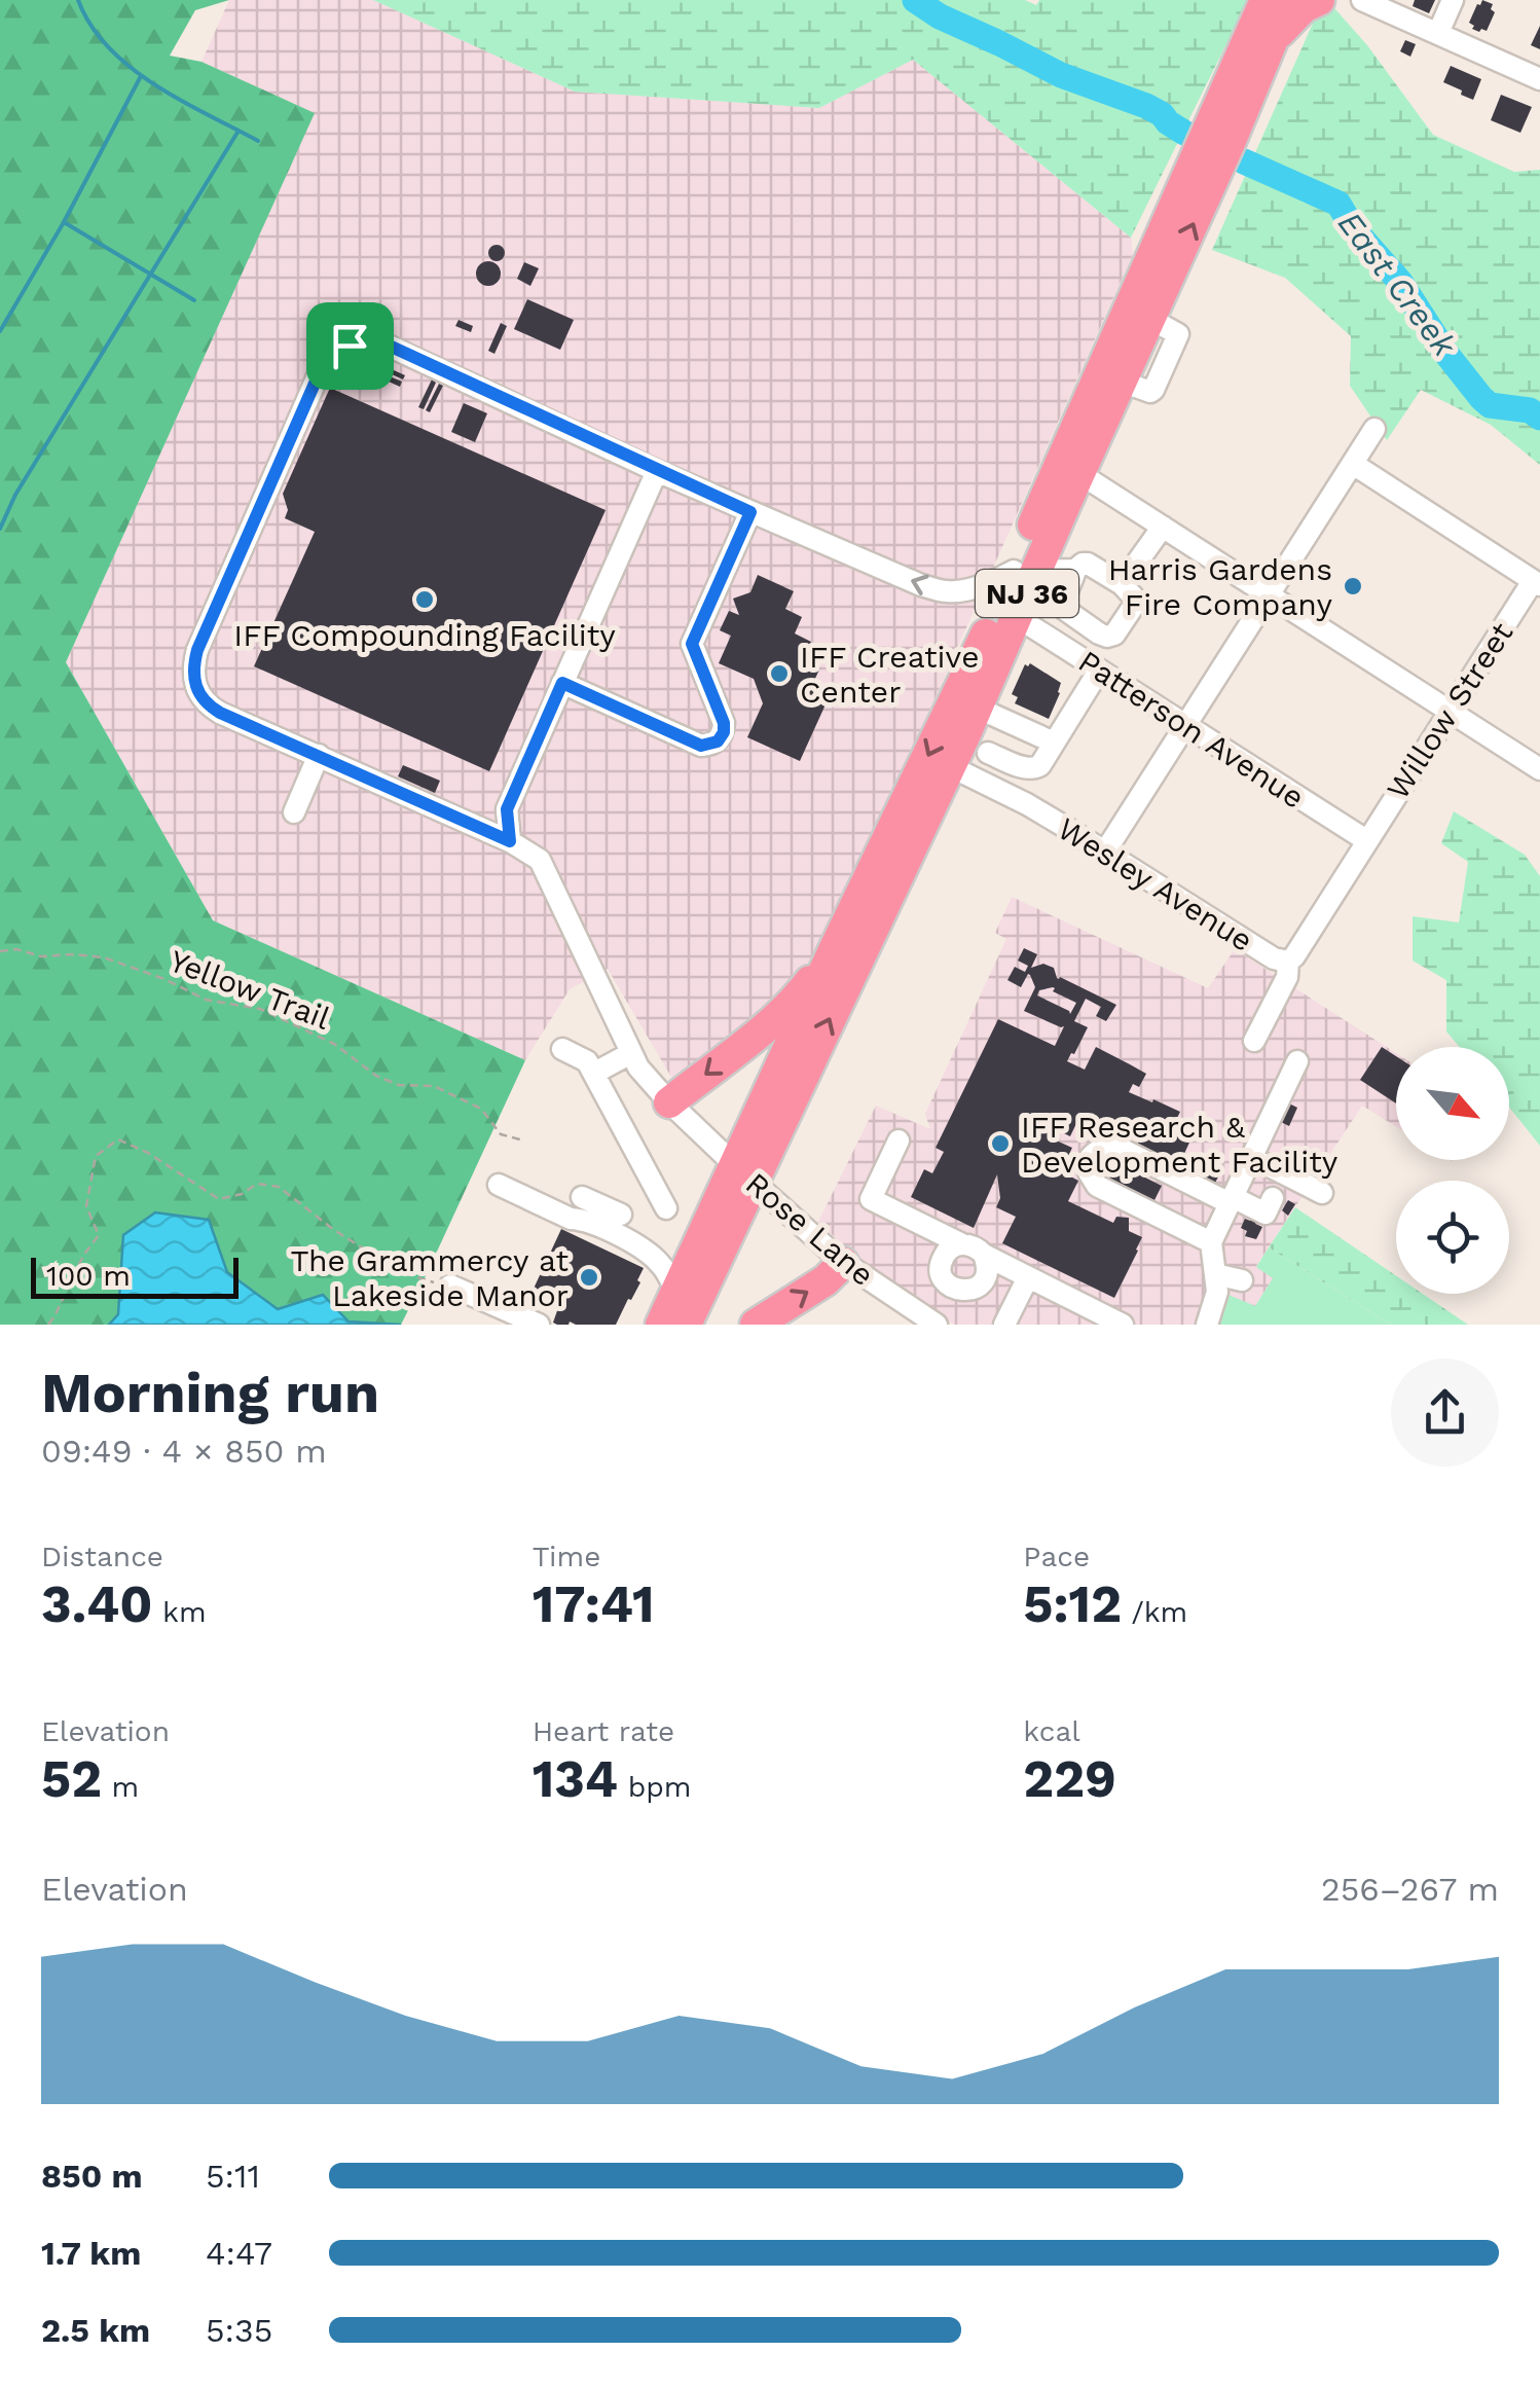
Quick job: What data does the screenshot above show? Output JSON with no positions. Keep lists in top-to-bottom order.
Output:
{
  "streets": {
    "highway": ["NJ 36"],
    "street": [
      "Willow Street",
      "Patterson Avenue",
      "Wesley Avenue",
      "Rose Lane"
    ],
    "path": ["Yellow Trail"]
  },
  "crossings": [
    ["NJ 36", "Patterson Avenue"],
    ["NJ 36", "Wesley Avenue"],
    ["NJ 36", "Rose Lane"],
    ["Willow Street", "Patterson Avenue"],
    ["Willow Street", "Wesley Avenue"],
    ["Patterson Avenue", "Wesley Avenue"]
  ],
  "water": ["East Creek"],
  "places": [
    "Harris Gardens Fire Company",
    "IFF Compounding Facility",
    "IFF Creative Center",
    "IFF Research & Development Facility",
    "The Grammercy at Lakeside Manor"
  ],
  "scale_bar": "100 m",
  "north": "bottom right",
  "page": {
    "scale": "100 m",
    "heading": ["Morning run", "09:49 · 4 × 850 m"],
    "stats": [
      ["Distance", "3.40 km"],
      ["Time", "17:41"],
      ["Pace", "5:12 /km"],
      ["Elevation", "52 m"],
      ["Heart rate", "134 bpm"],
      ["kcal", "229"]
    ],
    "chart": ["Elevation", "256–267 m"],
    "list": [
      {
        "name": "850 m",
        "note": "5:11"
      },
      {
        "name": "1.7 km",
        "note": "4:47"
      },
      {
        "name": "2.5 km",
        "note": "5:35"
      }
    ]
  }
}
